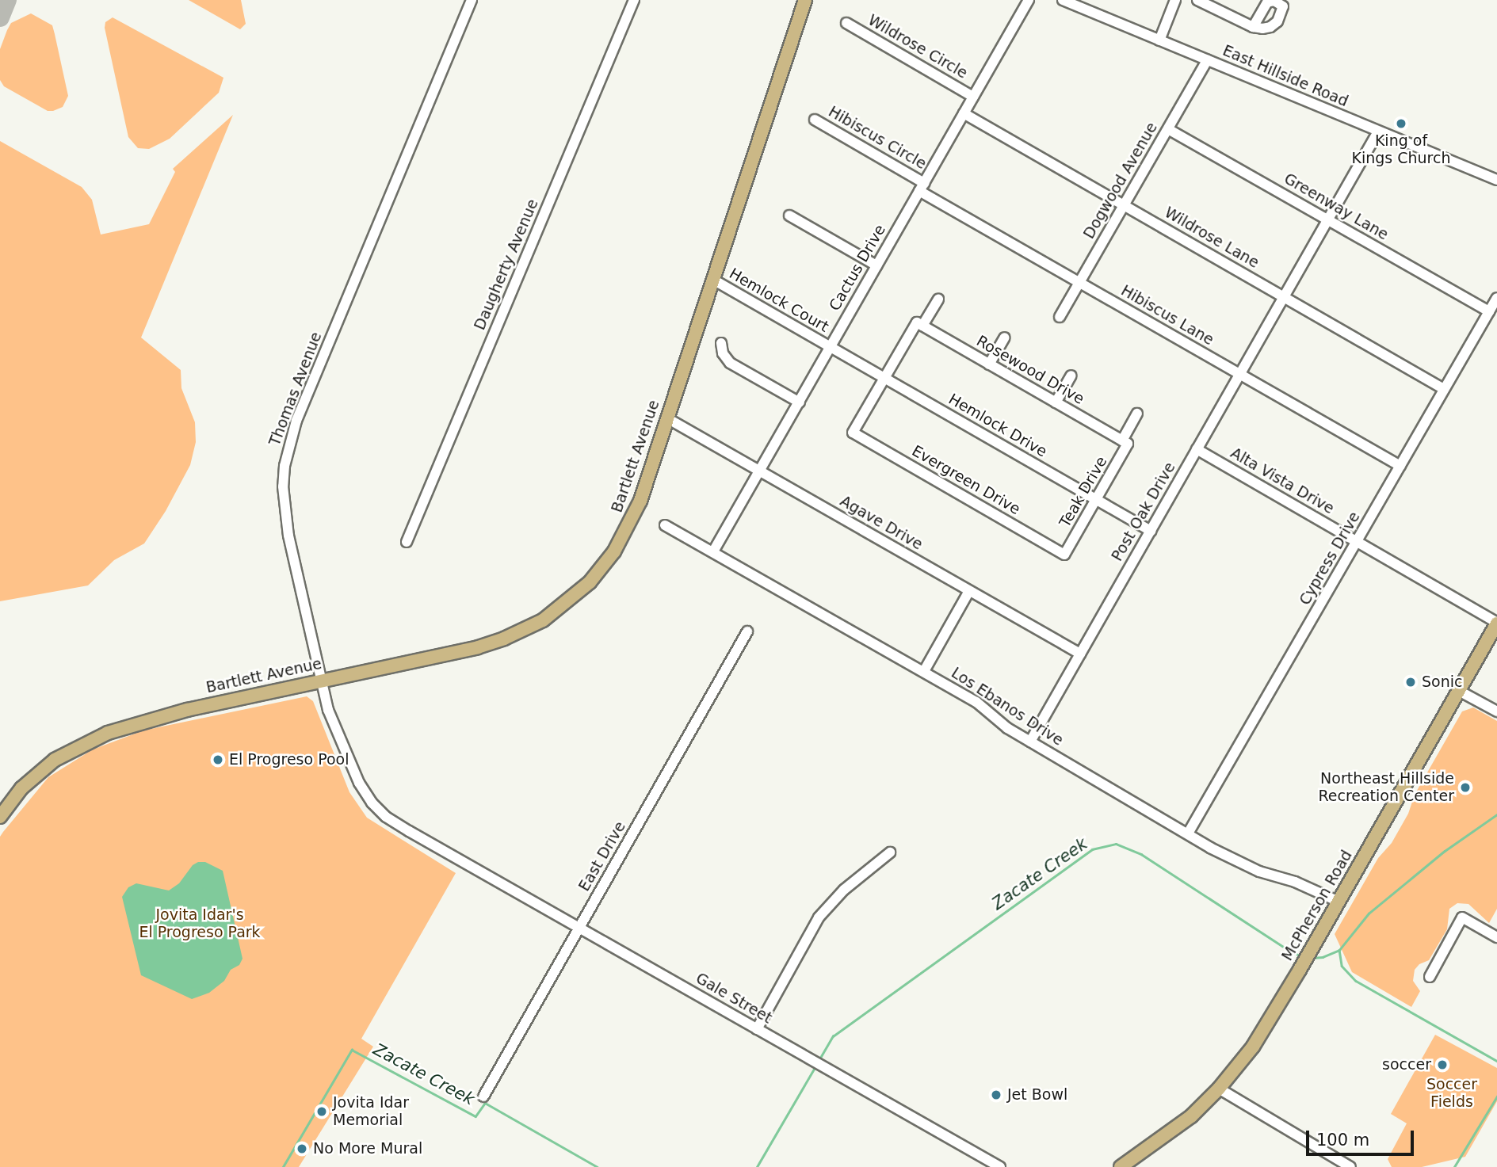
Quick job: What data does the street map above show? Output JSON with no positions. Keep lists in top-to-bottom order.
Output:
{
  "streets": {
    "main road": ["Bartlett Avenue", "McPherson Road"],
    "street": [
      "Wildrose Circle",
      "East Hillside Road",
      "Hibiscus Circle",
      "Dogwood Avenue",
      "Greenway Lane",
      "Wildrose Lane",
      "Daugherty Avenue",
      "Cactus Drive",
      "Hemlock Court",
      "Hibiscus Lane",
      "Rosewood Drive",
      "Thomas Avenue",
      "Hemlock Drive",
      "Evergreen Drive",
      "Alta Vista Drive",
      "Teak Drive",
      "Post Oak Drive",
      "Agave Drive",
      "Cypress Drive",
      "Los Ebanos Drive",
      "East Drive",
      "Gale Street"
    ]
  },
  "crossings": [
    ["Wildrose Circle", "Cactus Drive"],
    ["East Hillside Road", "Dogwood Avenue"],
    ["East Hillside Road", "Post Oak Drive"],
    ["Hibiscus Circle", "Cactus Drive"],
    ["Hibiscus Circle", "Hibiscus Lane"],
    ["Dogwood Avenue", "Greenway Lane"],
    ["Dogwood Avenue", "Wildrose Lane"],
    ["Dogwood Avenue", "Hibiscus Lane"],
    ["Greenway Lane", "Post Oak Drive"],
    ["Greenway Lane", "Cypress Drive"],
    ["Wildrose Lane", "Cactus Drive"],
    ["Wildrose Lane", "Post Oak Drive"],
    ["Wildrose Lane", "Cypress Drive"],
    ["Cactus Drive", "Hemlock Court"],
    ["Cactus Drive", "Hibiscus Lane"],
    ["Cactus Drive", "Hemlock Drive"],
    ["Cactus Drive", "Agave Drive"],
    ["Cactus Drive", "Los Ebanos Drive"],
    ["Hemlock Court", "Hemlock Drive"],
    ["Hemlock Court", "Bartlett Avenue"],
    ["Hibiscus Lane", "Post Oak Drive"],
    ["Hibiscus Lane", "Cypress Drive"],
    ["Rosewood Drive", "Teak Drive"],
    ["Thomas Avenue", "Bartlett Avenue"],
    ["Thomas Avenue", "Gale Street"],
    ["Hemlock Drive", "Evergreen Drive"],
    ["Hemlock Drive", "Teak Drive"],
    ["Hemlock Drive", "Post Oak Drive"],
    ["Bartlett Avenue", "Agave Drive"],
    ["Evergreen Drive", "Teak Drive"],
    ["Alta Vista Drive", "Post Oak Drive"],
    ["Alta Vista Drive", "Cypress Drive"],
    ["Alta Vista Drive", "McPherson Road"],
    ["Post Oak Drive", "Agave Drive"],
    ["Post Oak Drive", "Los Ebanos Drive"],
    ["Cypress Drive", "Los Ebanos Drive"],
    ["Los Ebanos Drive", "McPherson Road"],
    ["East Drive", "Gale Street"]
  ],
  "water": ["Zacate Creek"],
  "parks": ["Jovita Idar's El Progreso Park", "Soccer Fields"],
  "places": [
    "King of Kings Church",
    "Sonic",
    "El Progreso Pool",
    "Northeast Hillside Recreation Center",
    "soccer",
    "Jet Bowl",
    "Jovita Idar Memorial",
    "No More Mural"
  ],
  "scale_bar": "100 m"
}
